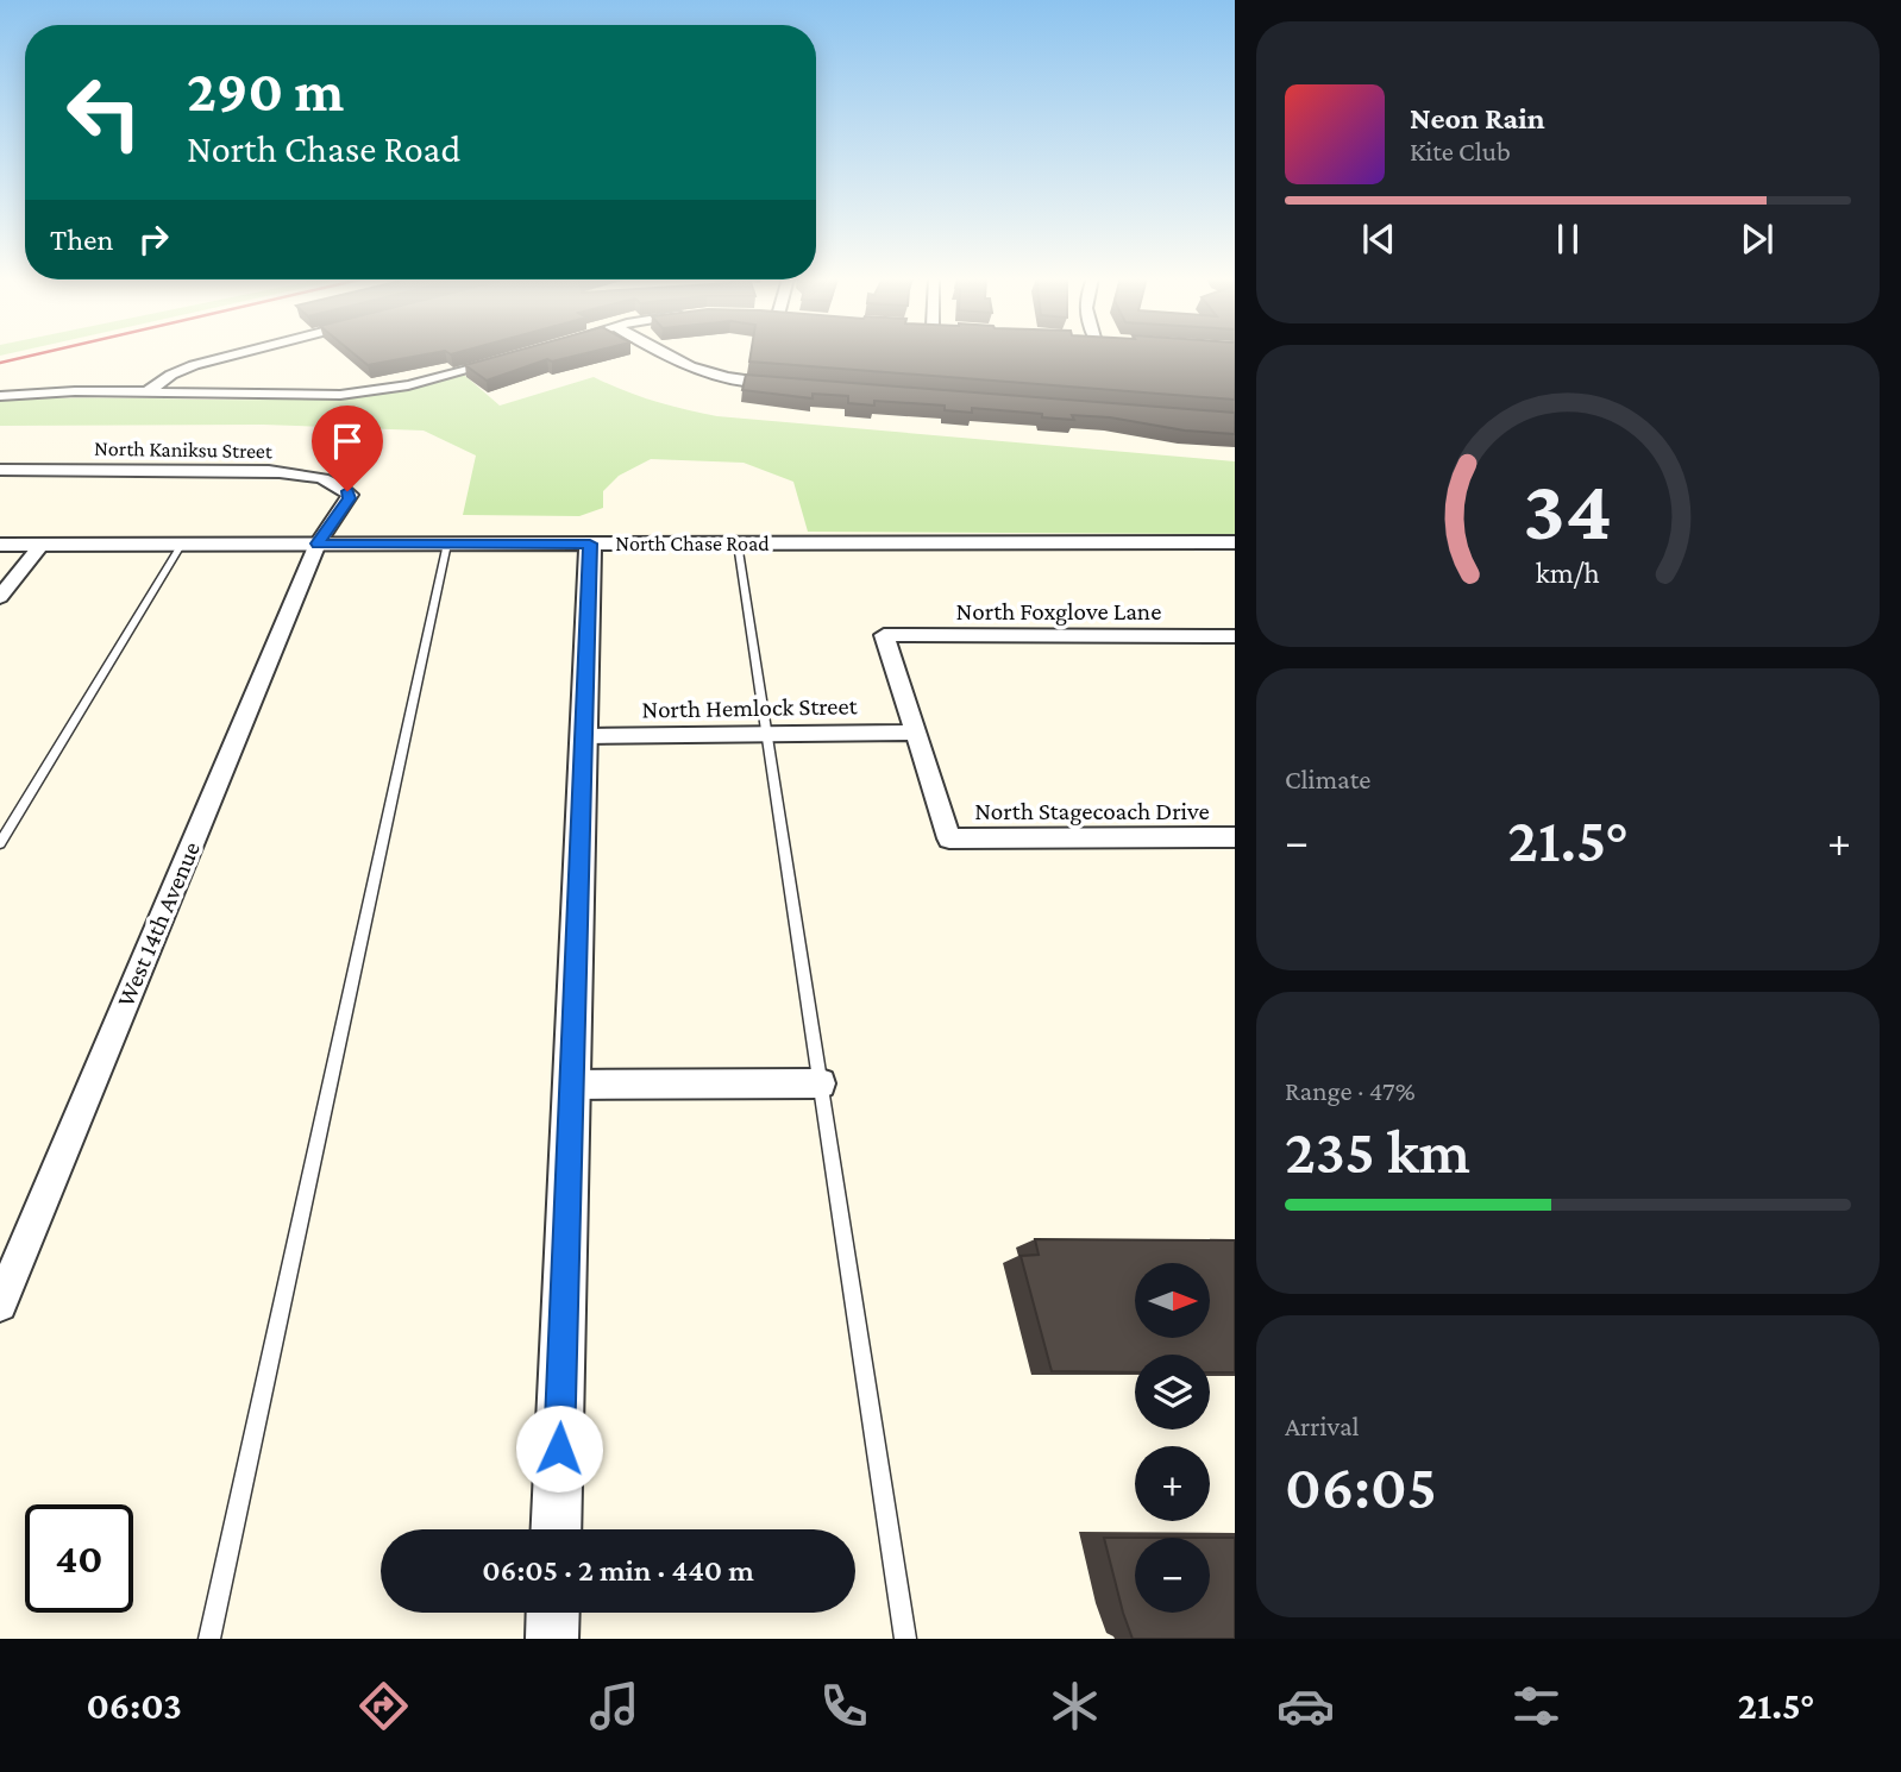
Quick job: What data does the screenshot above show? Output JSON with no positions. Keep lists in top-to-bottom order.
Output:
{
  "streets": {
    "street": [
      "North Kaniksu Street",
      "North Chase Road",
      "North Foxglove Lane",
      "North Hemlock Street",
      "North Stagecoach Drive",
      "West 14th Avenue"
    ]
  },
  "crossings": [
    ["North Kaniksu Street", "North Chase Road"],
    ["North Kaniksu Street", "West 14th Avenue"],
    ["North Chase Road", "West 14th Avenue"],
    ["North Foxglove Lane", "North Hemlock Street"],
    ["North Foxglove Lane", "North Stagecoach Drive"],
    ["North Hemlock Street", "North Stagecoach Drive"]
  ],
  "north": "right",
  "page": {
    "turn": ["290 m", "North Chase Road"],
    "song": ["Neon Rain", "Kite Club"],
    "then": "Then",
    "tile": [
      "Climate",
      ["Range · 47%", "235 km"],
      ["Arrival", "06:05"]
    ],
    "heat": ["−", "21.5°", "+"],
    "map_buttons": ["+", "−"],
    "limit": "40",
    "trip": "06:05 · 2 min · 440 m",
    "tabs": ["06:03", "21.5°"],
    "gauge": ["34", "km/h"]
  }
}
